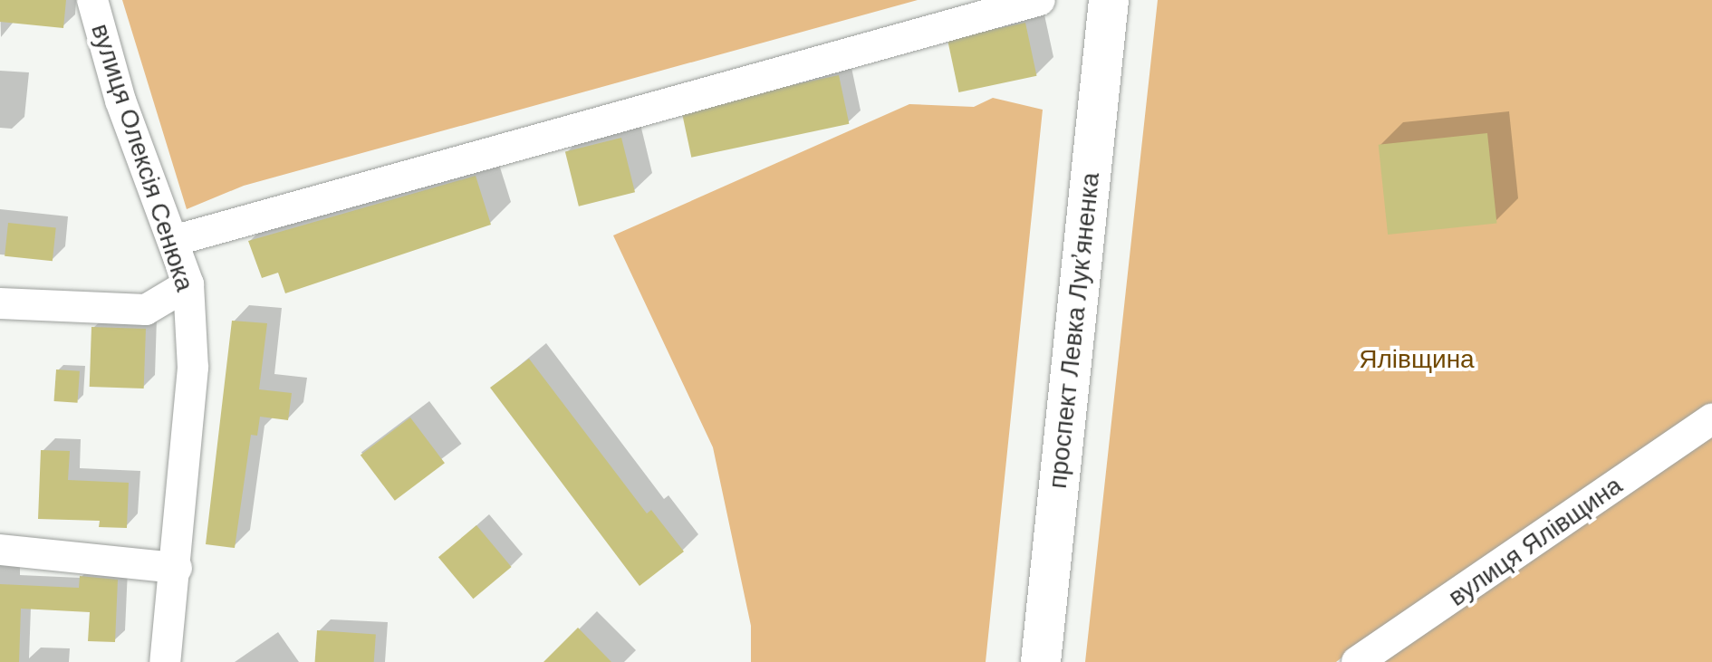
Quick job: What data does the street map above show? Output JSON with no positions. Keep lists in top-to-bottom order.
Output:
{
  "streets": {
    "main road": ["проспект Левка Лукʼяненка"],
    "street": ["вулиця Олексія Сенюка", "вулиця Ялівщина"]
  },
  "parks": ["Ялівщина"]
}
